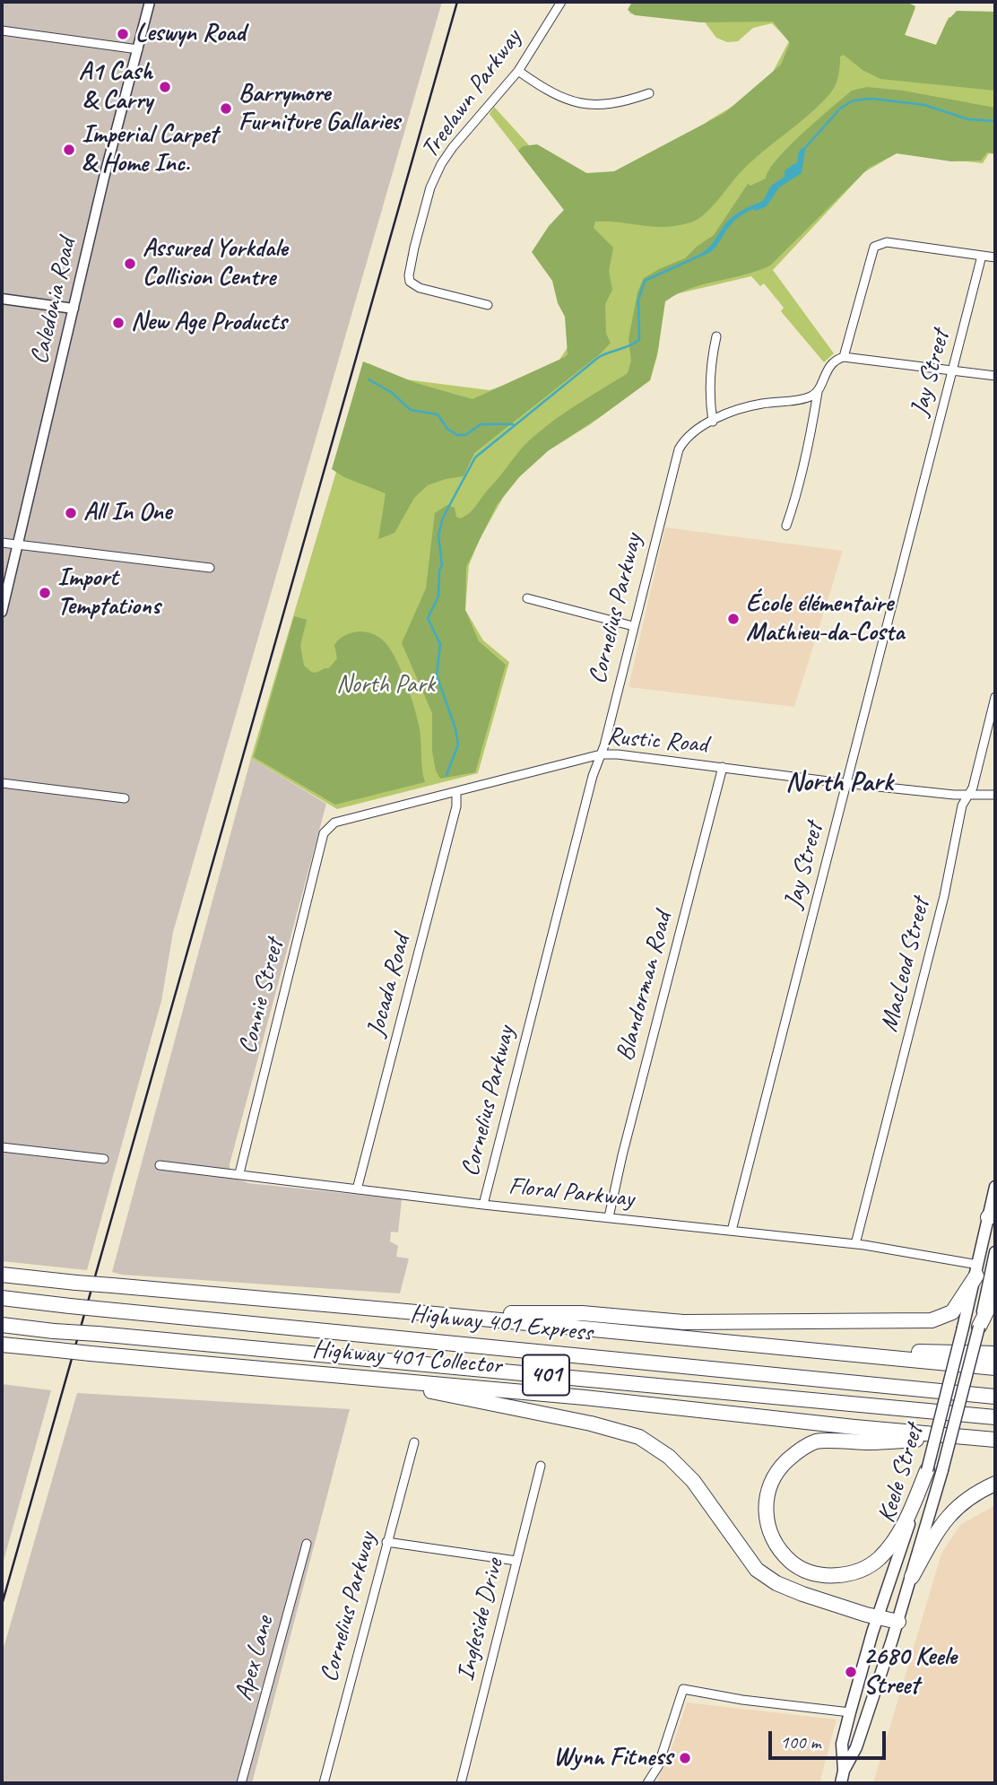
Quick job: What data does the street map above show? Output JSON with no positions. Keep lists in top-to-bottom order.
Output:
{
  "streets": {
    "highway": ["Highway 401 Express", "Highway 401 Collector", "401"],
    "main road": ["Keele Street"],
    "street": [
      "Treelawn Parkway",
      "Caledonia Road",
      "Jay Street",
      "Cornelius Parkway",
      "Rustic Road",
      "MacLeod Street",
      "Jocada Road",
      "Blandorman Road",
      "Connie Street",
      "Floral Parkway",
      "Ingleside Drive",
      "Apex Lane"
    ]
  },
  "crossings": [
    ["Jay Street", "Rustic Road"],
    ["Jay Street", "Floral Parkway"],
    ["Cornelius Parkway", "Rustic Road"],
    ["Cornelius Parkway", "Floral Parkway"],
    ["Rustic Road", "MacLeod Street"],
    ["Rustic Road", "Jocada Road"],
    ["Rustic Road", "Blandorman Road"],
    ["Rustic Road", "Connie Street"],
    ["MacLeod Street", "Floral Parkway"],
    ["Jocada Road", "Floral Parkway"],
    ["Blandorman Road", "Floral Parkway"],
    ["Connie Street", "Floral Parkway"],
    ["Floral Parkway", "Keele Street"]
  ],
  "districts": ["North Park"],
  "parks": ["North Park"],
  "places": [
    "Leswyn Road",
    "A1 Cash & Carry",
    "Barrymore Furniture Gallaries",
    "Imperial Carpet & Home Inc.",
    "Assured Yorkdale Collision Centre",
    "New Age Products",
    "All In One",
    "Import Temptations",
    "École élémentaire Mathieu-da-Costa",
    "2680 Keele Street",
    "Wynn Fitness"
  ],
  "scale_bar": "100 m"
}
